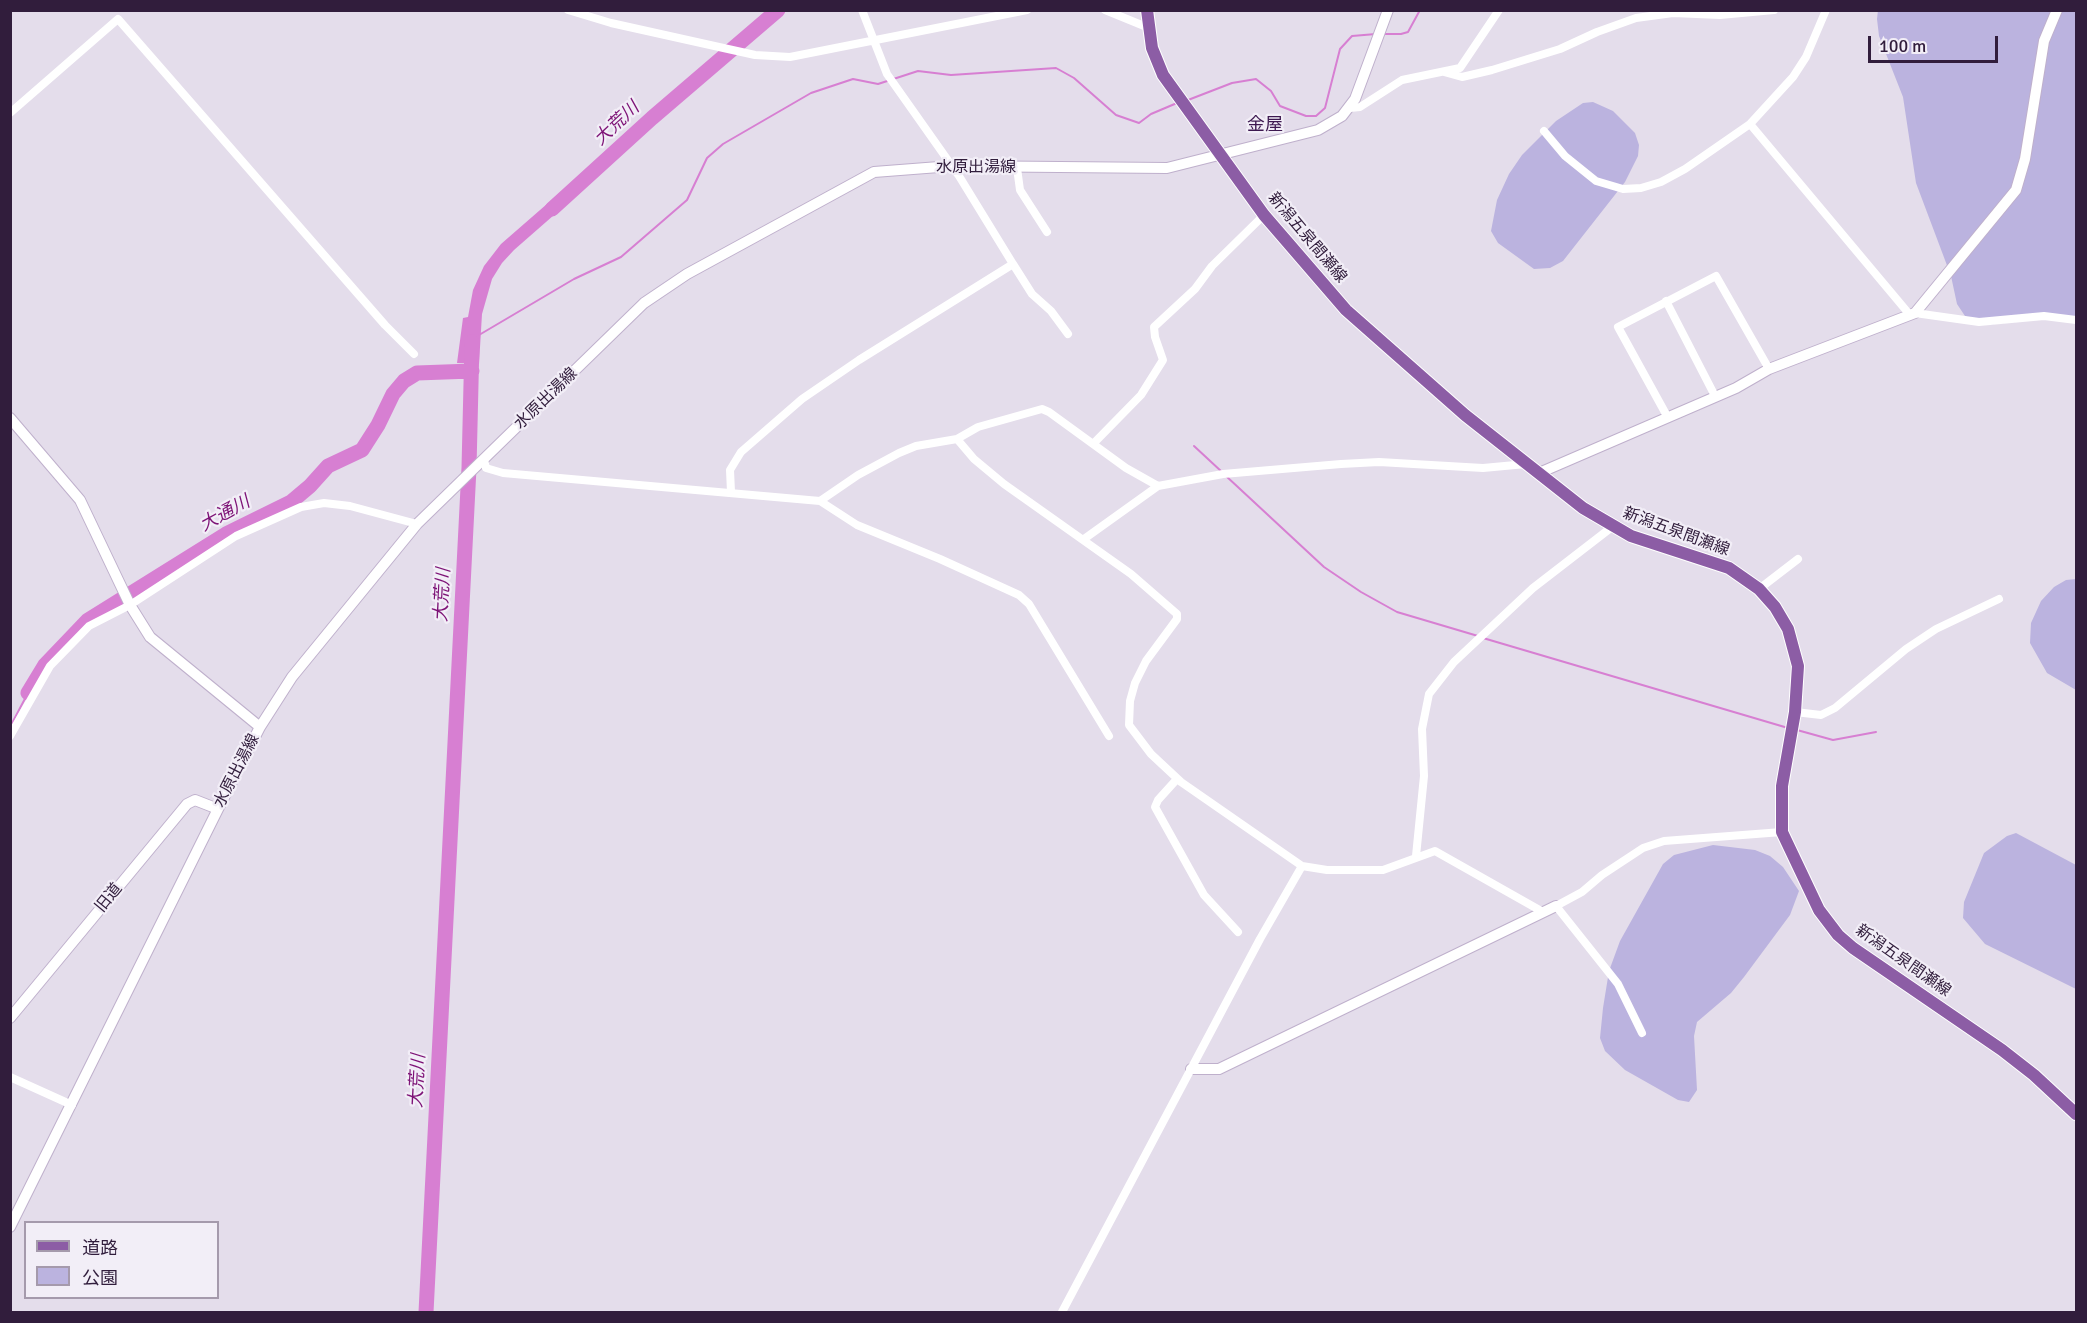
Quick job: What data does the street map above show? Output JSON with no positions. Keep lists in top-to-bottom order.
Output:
{
  "streets": {
    "main road": ["水原出湯線", "新潟五泉間瀬線", "旧道"]
  },
  "crossings": [
    ["水原出湯線", "新潟五泉間瀬線"],
    ["水原出湯線", "旧道"]
  ],
  "districts": ["金屋"],
  "water": ["大荒川", "大通川"],
  "legend": ["道路", "公園"],
  "scale_bar": "100 m"
}
